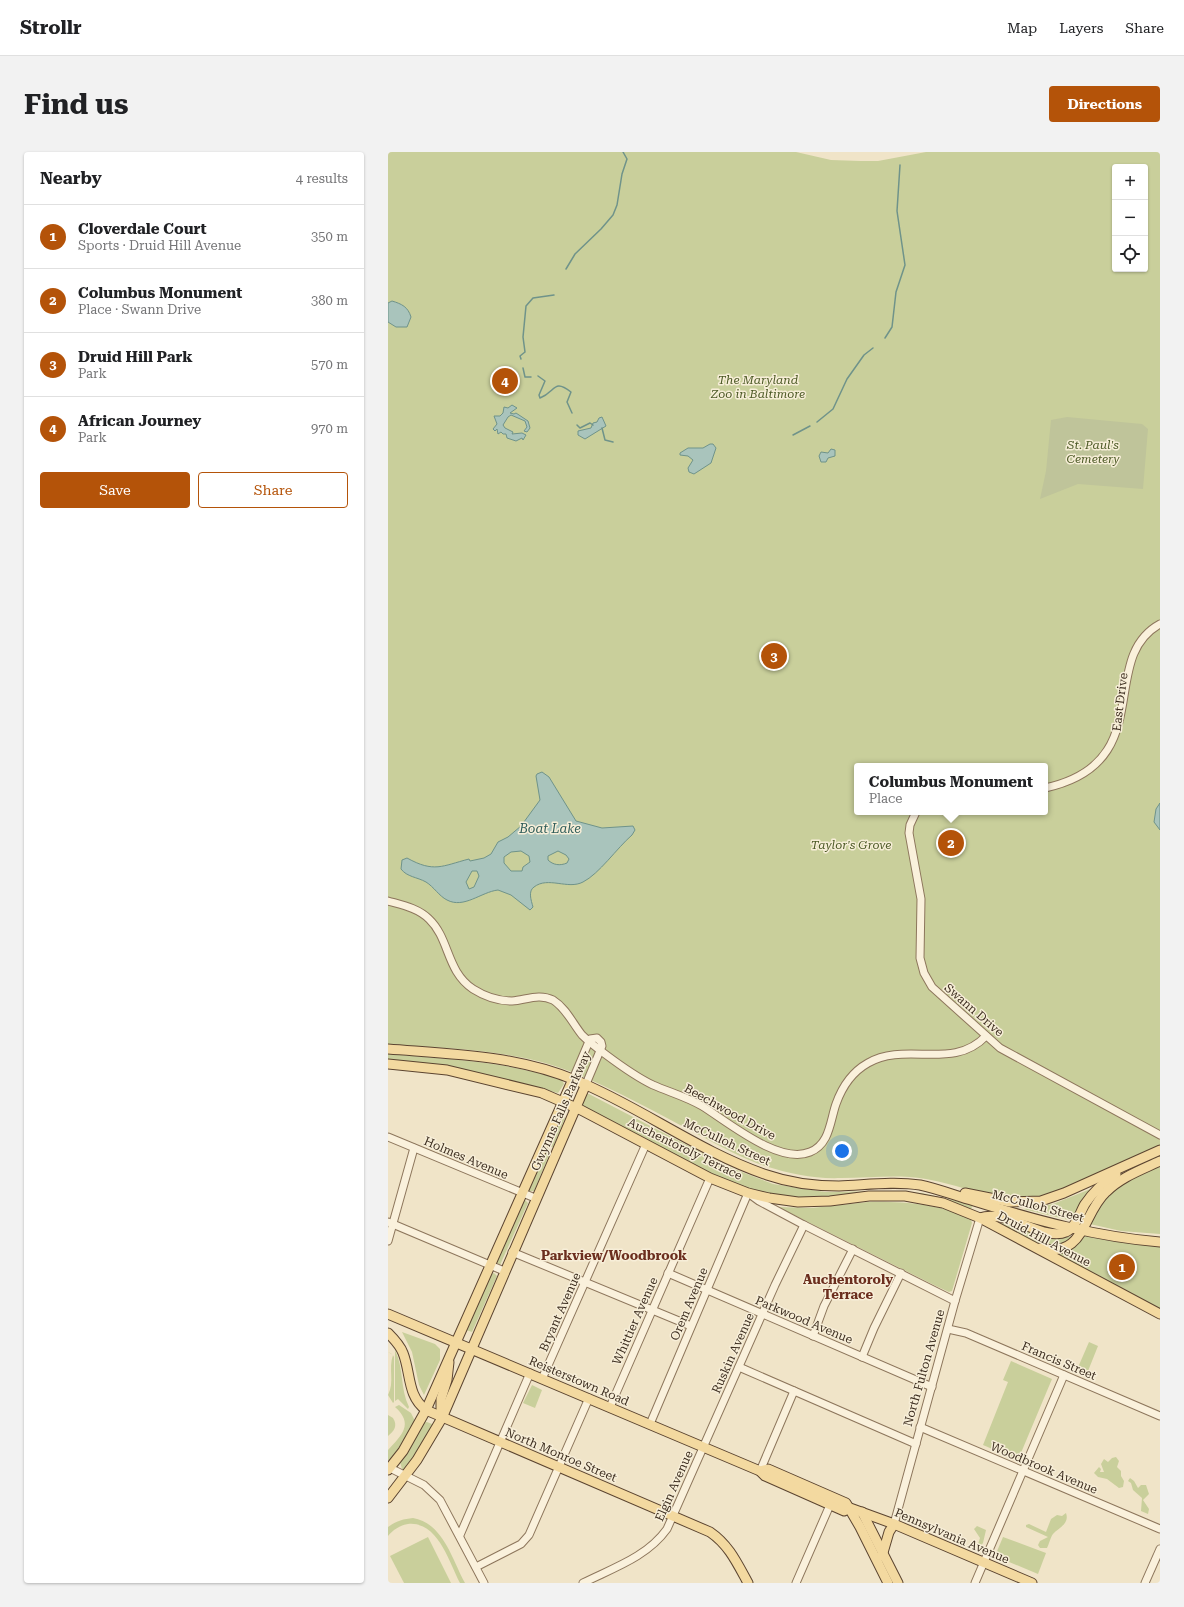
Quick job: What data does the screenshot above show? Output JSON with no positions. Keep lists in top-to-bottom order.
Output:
{
  "streets": {
    "main road": [
      "Gwynns Falls Parkway",
      "McCulloh Street",
      "Auchentoroly Terrace",
      "Druid Hill Avenue",
      "Reisterstown Road",
      "North Monroe Street",
      "Pennsylvania Avenue"
    ],
    "street": [
      "East Drive",
      "Swann Drive",
      "Beechwood Drive",
      "Holmes Avenue",
      "Orem Avenue",
      "Bryant Avenue",
      "Parkwood Avenue",
      "Whittier Avenue",
      "Ruskin Avenue",
      "Francis Street",
      "North Fulton Avenue",
      "Woodbrook Avenue",
      "Elgin Avenue"
    ]
  },
  "crossings": [
    ["Swann Drive", "Beechwood Drive"],
    ["Gwynns Falls Parkway", "Beechwood Drive"],
    ["Gwynns Falls Parkway", "McCulloh Street"],
    ["Gwynns Falls Parkway", "Auchentoroly Terrace"],
    ["Gwynns Falls Parkway", "Holmes Avenue"],
    ["Gwynns Falls Parkway", "Reisterstown Road"],
    ["Gwynns Falls Parkway", "North Monroe Street"],
    ["Auchentoroly Terrace", "Orem Avenue"],
    ["Auchentoroly Terrace", "Bryant Avenue"],
    ["Auchentoroly Terrace", "Whittier Avenue"],
    ["Auchentoroly Terrace", "Ruskin Avenue"],
    ["Auchentoroly Terrace", "North Fulton Avenue"],
    ["Druid Hill Avenue", "North Fulton Avenue"],
    ["Orem Avenue", "Parkwood Avenue"],
    ["Orem Avenue", "Reisterstown Road"],
    ["Bryant Avenue", "Reisterstown Road"],
    ["Parkwood Avenue", "Whittier Avenue"],
    ["Parkwood Avenue", "Ruskin Avenue"],
    ["Parkwood Avenue", "North Fulton Avenue"],
    ["Whittier Avenue", "Reisterstown Road"],
    ["Ruskin Avenue", "Reisterstown Road"],
    ["Ruskin Avenue", "Elgin Avenue"],
    ["Francis Street", "North Fulton Avenue"],
    ["North Fulton Avenue", "Woodbrook Avenue"],
    ["North Fulton Avenue", "Pennsylvania Avenue"],
    ["Reisterstown Road", "Elgin Avenue"],
    ["Reisterstown Road", "Pennsylvania Avenue"],
    ["North Monroe Street", "Elgin Avenue"]
  ],
  "districts": ["Parkview/Woodbrook", "Auchentoroly Terrace"],
  "water": ["Boat Lake"],
  "parks": ["The Maryland Zoo in Baltimore", "St. Paul's Cemetery", "Taylor's Grove"],
  "page": {
    "header": "Strollr",
    "nav": ["Map", "Layers", "Share"],
    "buttons": [
      "Directions",
      ["Save", "Share"]
    ],
    "title": "Find us",
    "heading": ["Nearby", "4 results"],
    "map_buttons": ["+", "−"],
    "list": [
      {
        "mark": "1",
        "name": "Cloverdale Court",
        "note": "Sports · Druid Hill Avenue",
        "value": "350 m"
      },
      {
        "mark": "2",
        "name": "Columbus Monument",
        "note": "Place · Swann Drive",
        "value": "380 m"
      },
      {
        "mark": "3",
        "name": "Druid Hill Park",
        "note": "Park",
        "value": "570 m"
      },
      {
        "mark": "4",
        "name": "African Journey",
        "note": "Park",
        "value": "970 m"
      }
    ],
    "pins": [
      "4",
      "3",
      "2",
      "1"
    ],
    "popup": ["Columbus Monument", "Place"]
  }
}
